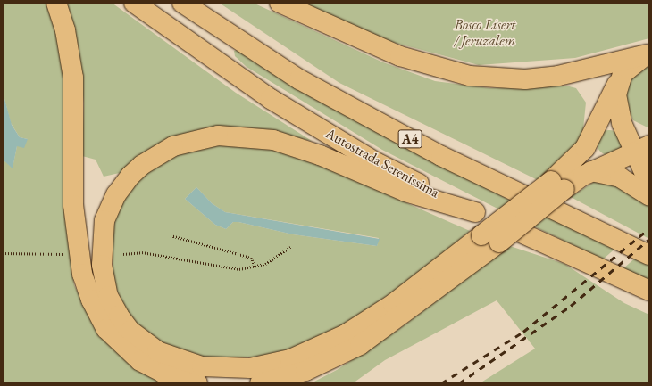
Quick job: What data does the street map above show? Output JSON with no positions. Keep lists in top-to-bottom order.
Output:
{
  "streets": {
    "main road": ["A4", "Autostrada Serenissima"]
  },
  "parks": ["Bosco Lisert / Jeruzalem"]
}
